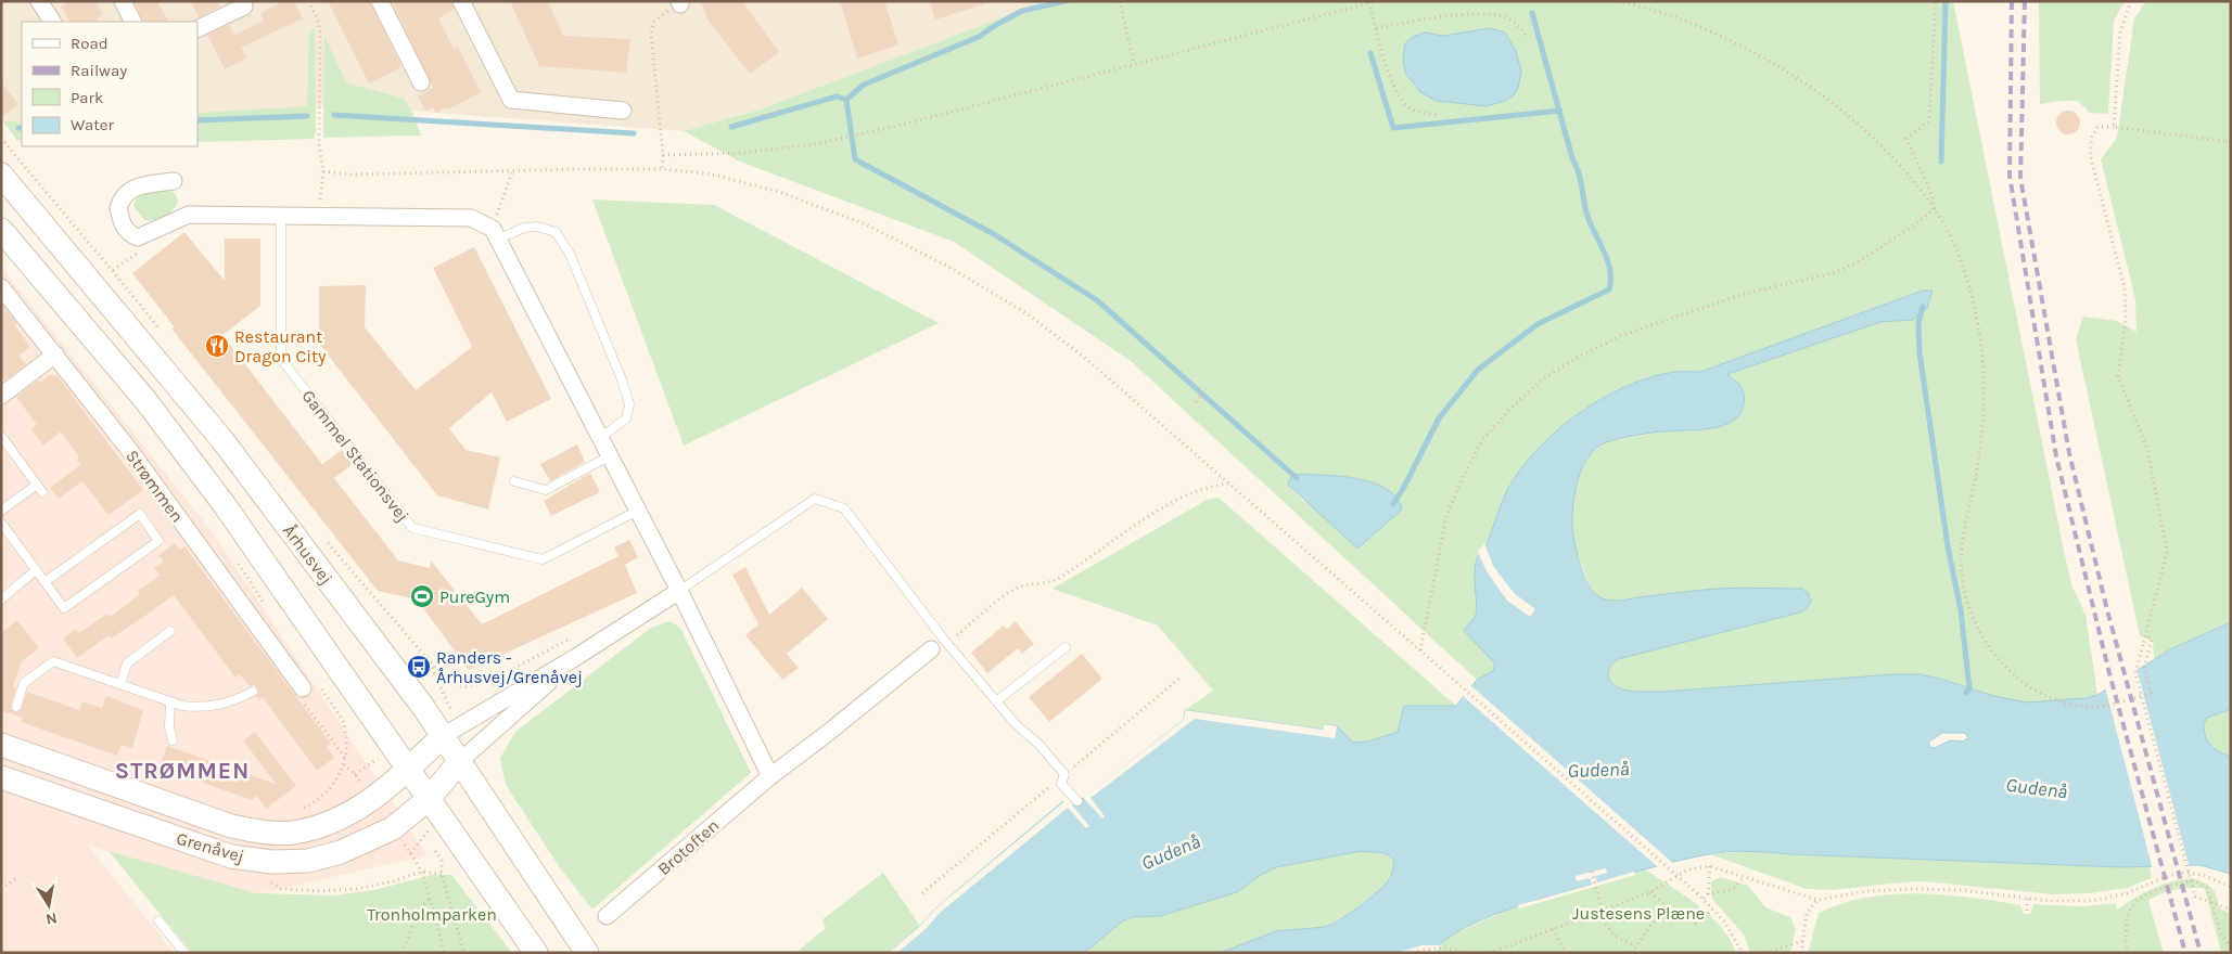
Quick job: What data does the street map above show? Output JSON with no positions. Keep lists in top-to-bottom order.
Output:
{
  "streets": {
    "main road": ["Århusvej", "Grenåvej"],
    "street": ["Strømmen", "Brotoften"],
    "lane": ["Gammel Stationsvej"]
  },
  "crossings": [
    ["Århusvej", "Grenåvej"]
  ],
  "districts": ["STRØMMEN"],
  "water": ["Gudenå"],
  "parks": ["Justesens Plæne", "Tronholmparken"],
  "places": {
    "restaurant": ["Restaurant Dragon City"],
    "sports": ["PureGym"],
    "bus stop": ["Randers - Århusvej/Grenåvej"]
  },
  "legend": [
    "Road",
    "Railway",
    "Park",
    "Water"
  ],
  "north": "bottom"
}
